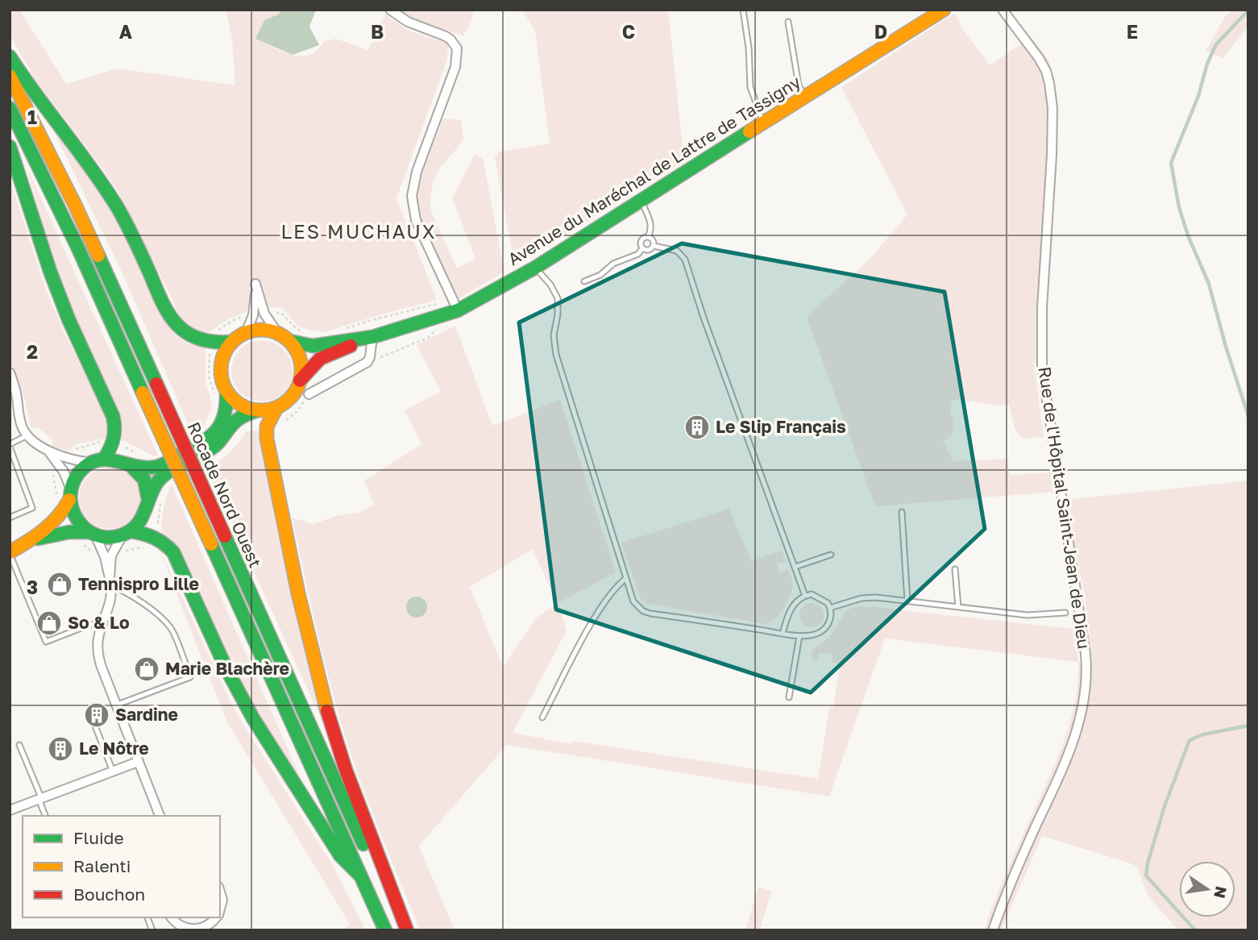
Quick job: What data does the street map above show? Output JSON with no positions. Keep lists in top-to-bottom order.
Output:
{
  "streets": {
    "main road": ["Avenue du Maréchal de Lattre de Tassigny", "Rocade Nord Ouest"],
    "street": ["Rue de l'Hôpital Saint-Jean de Dieu"]
  },
  "districts": ["LES MUCHAUX"],
  "places": {
    "building": ["Le Slip Français", "Sardine", "Le Nôtre"],
    "shop": ["Tennispro Lille", "So & Lo", "Marie Blachère"]
  },
  "legend": ["Fluide", "Ralenti", "Bouchon"],
  "north": "right",
  "grid": {
    "columns": [
      "A",
      "B",
      "C",
      "D",
      "E"
    ],
    "rows": ["1", "2", "3"]
  }
}
